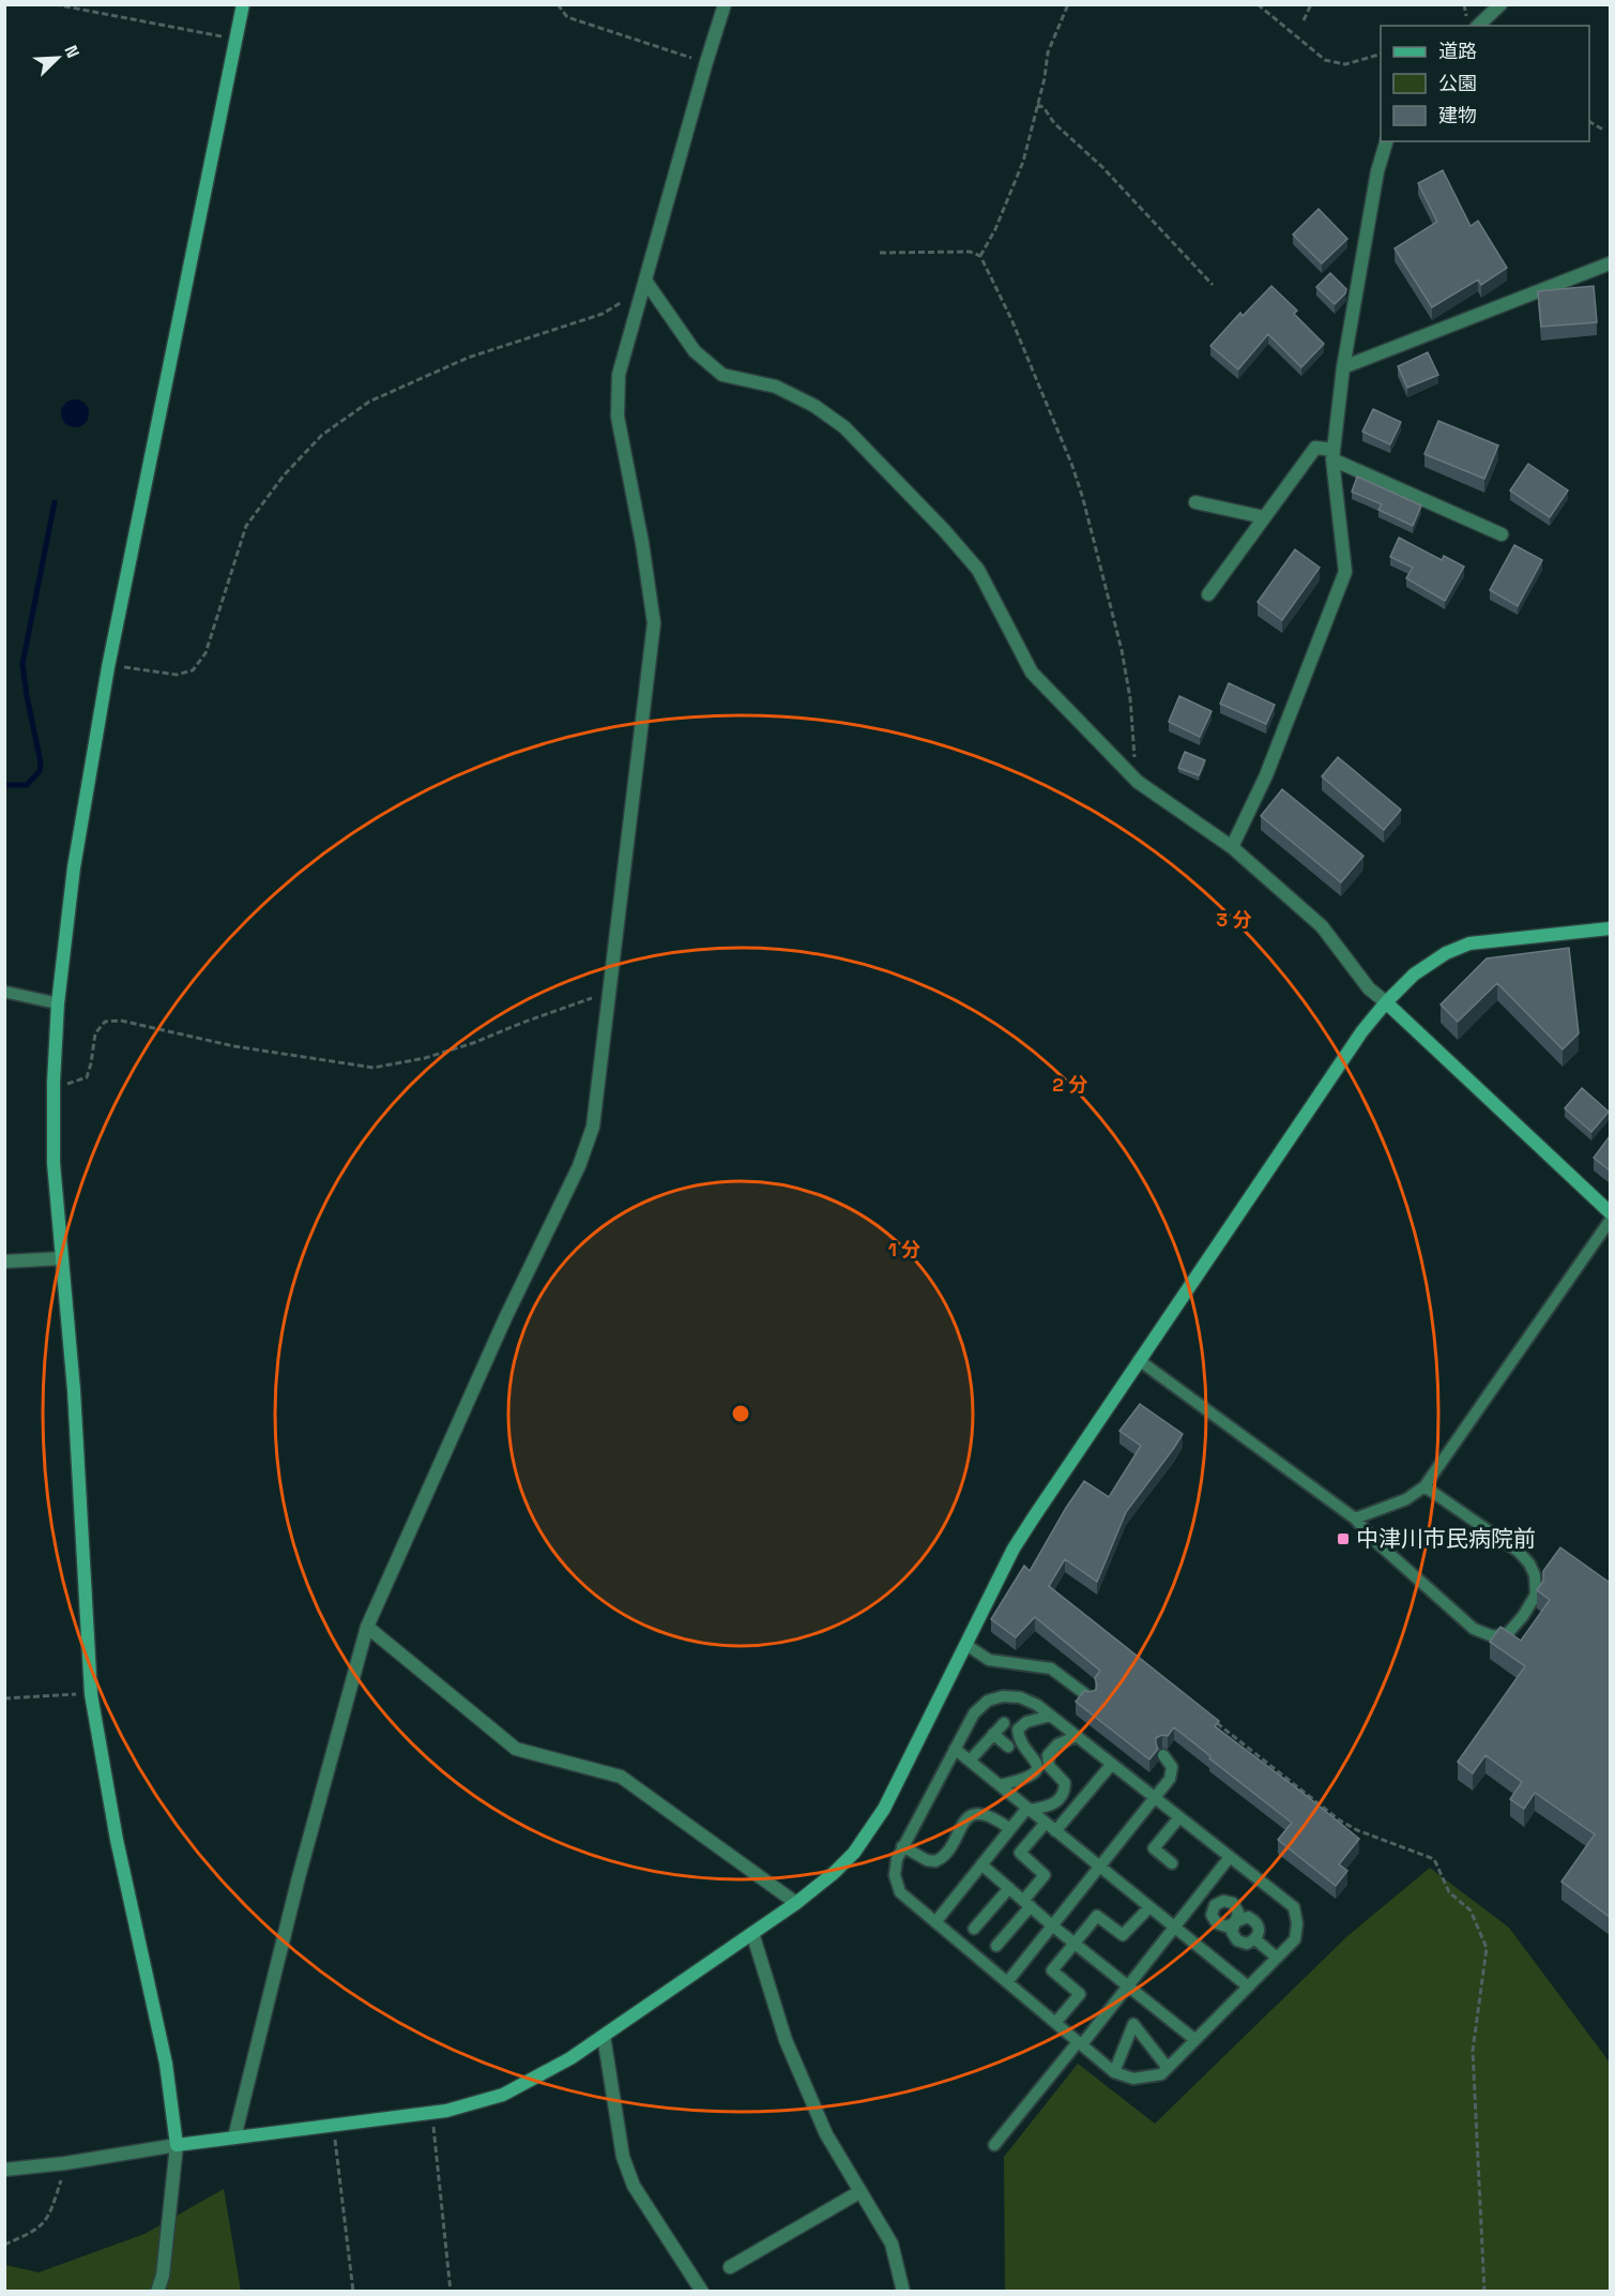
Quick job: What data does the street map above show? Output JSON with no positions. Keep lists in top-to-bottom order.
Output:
{
  "places": {
    "transit": ["中津川市民病院前"]
  },
  "legend": ["道路", "公園", "建物"],
  "north": "top right",
  "rings": ["3 分", "2 分", "1 分"]
}
